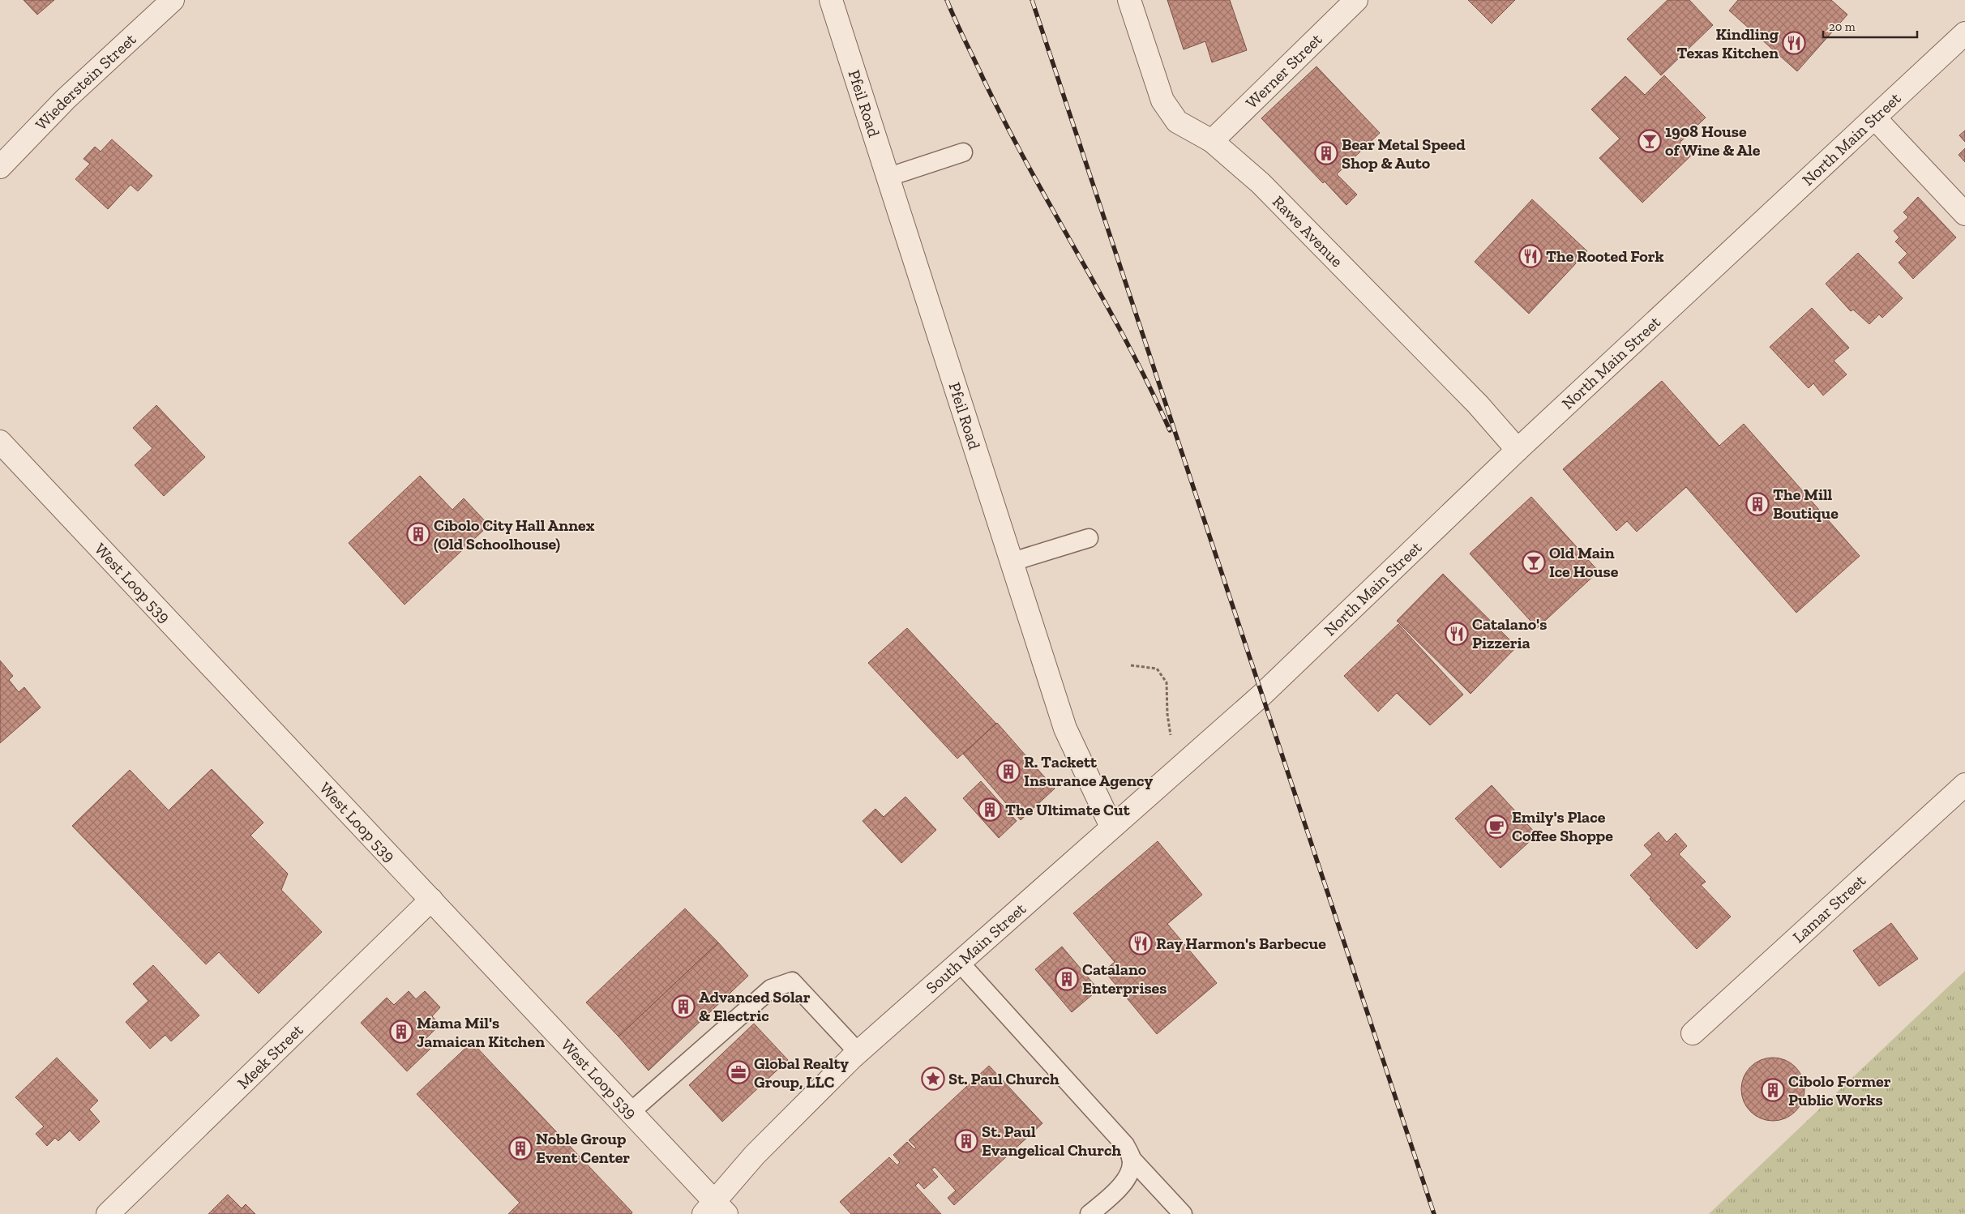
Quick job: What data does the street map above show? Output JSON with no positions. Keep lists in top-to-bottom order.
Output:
{
  "streets": {
    "street": [
      "Werner Street",
      "Wiederstein Street",
      "Pfeil Road",
      "North Main Street",
      "Rawe Avenue",
      "West Loop 539",
      "Lamar Street",
      "South Main Street",
      "Meek Street"
    ]
  },
  "crossings": [
    ["Werner Street", "Rawe Avenue"],
    ["Pfeil Road", "South Main Street"],
    ["North Main Street", "Rawe Avenue"],
    ["North Main Street", "South Main Street"],
    ["West Loop 539", "South Main Street"],
    ["West Loop 539", "Meek Street"]
  ],
  "places": {
    "restaurant": [
      "Kindling Texas Kitchen",
      "The Rooted Fork",
      "Catalano's Pizzeria",
      "Ray Harmon's Barbecue"
    ],
    "bar": ["1908 House of Wine & Ale", "Old Main Ice House"],
    "building": [
      "Bear Metal Speed Shop & Auto",
      "The Mill Boutique",
      "Cibolo City Hall Annex (Old Schoolhouse)",
      "R. Tackett Insurance Agency",
      "The Ultimate Cut",
      "Catalano Enterprises",
      "Advanced Solar & Electric",
      "Mama Mil's Jamaican Kitchen",
      "Cibolo Former Public Works",
      "St. Paul Evangelical Church",
      "Noble Group Event Center"
    ],
    "cafe": ["Emily's Place Coffee Shoppe"],
    "office": ["Global Realty Group, LLC"],
    "place": ["St. Paul Church"]
  },
  "scale_bar": "20 m"
}
